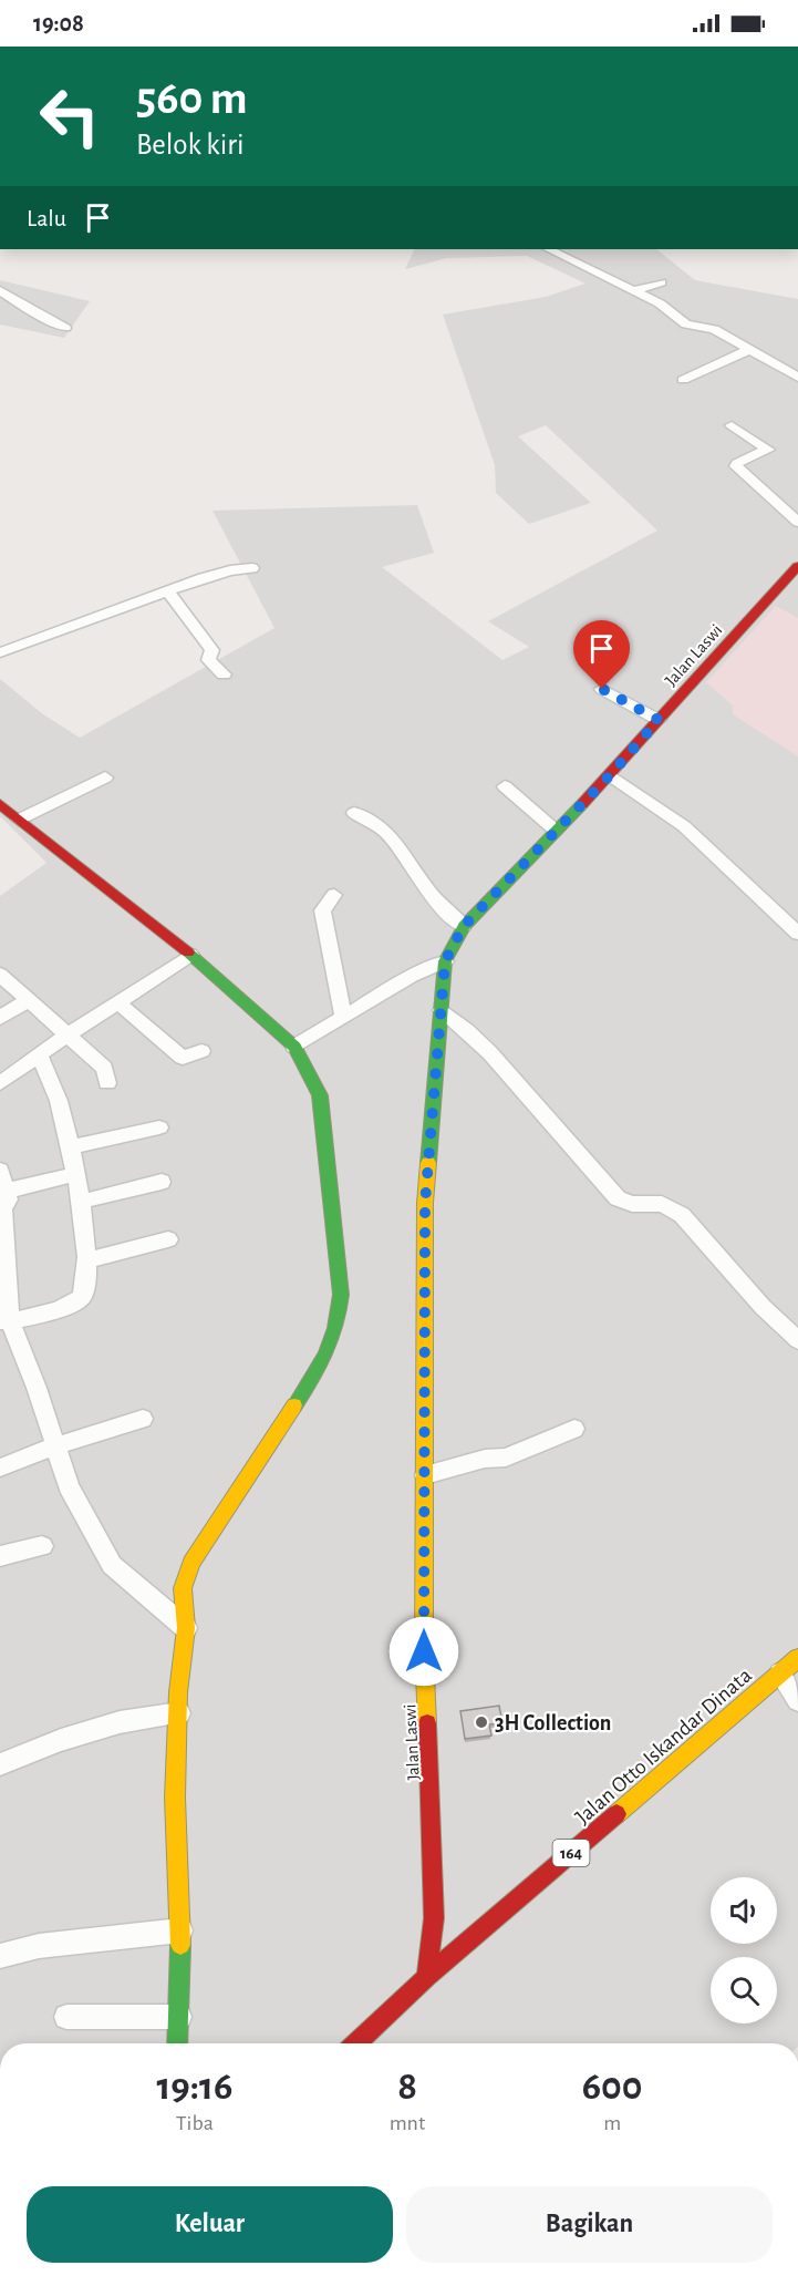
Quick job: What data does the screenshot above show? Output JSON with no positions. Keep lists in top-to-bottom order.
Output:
{
  "streets": {
    "street": ["Jalan Laswi", "Jalan Otto Iskandar Dinata", "164"]
  },
  "crossings": [
    ["Jalan Laswi", "Jalan Otto Iskandar Dinata"]
  ],
  "places": ["3H Collection"],
  "page": {
    "status": "19:08",
    "turn": ["560 m", "Belok kiri"],
    "then": "Lalu",
    "eta": [
      "19:16",
      "Tiba",
      "8",
      "mnt",
      "600",
      "m"
    ],
    "buttons": ["Keluar", "Bagikan"]
  }
}
